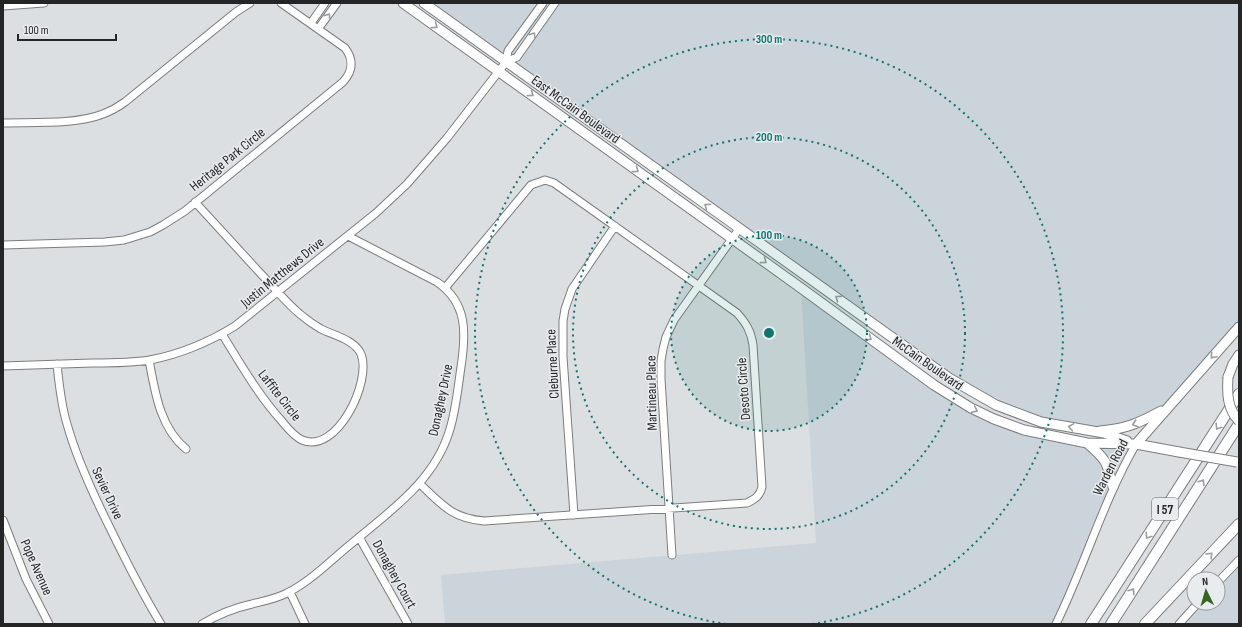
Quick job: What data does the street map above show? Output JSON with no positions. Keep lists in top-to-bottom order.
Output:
{
  "streets": {
    "highway": ["I 57"],
    "main road": ["East McCain Boulevard", "McCain Boulevard", "Warden Road"],
    "street": [
      "Heritage Park Circle",
      "Justin Matthews Drive",
      "Cleburne Place",
      "Desoto Circle",
      "Martineau Place",
      "Laffite Circle",
      "Donaghey Drive",
      "Sevier Drive",
      "Pope Avenue",
      "Donaghey Court"
    ]
  },
  "crossings": [
    ["East McCain Boulevard", "Justin Matthews Drive"],
    ["East McCain Boulevard", "McCain Boulevard"],
    ["East McCain Boulevard", "Martineau Place"],
    ["Heritage Park Circle", "Laffite Circle"],
    ["Justin Matthews Drive", "Laffite Circle"],
    ["Justin Matthews Drive", "Donaghey Drive"],
    ["Justin Matthews Drive", "Sevier Drive"],
    ["McCain Boulevard", "Martineau Place"],
    ["McCain Boulevard", "Warden Road"],
    ["Cleburne Place", "Desoto Circle"],
    ["Desoto Circle", "Martineau Place"],
    ["Desoto Circle", "Donaghey Drive"],
    ["Donaghey Drive", "Donaghey Court"]
  ],
  "scale_bar": "100 m",
  "north": "top",
  "rings": ["300 m", "200 m", "100 m"]
}
